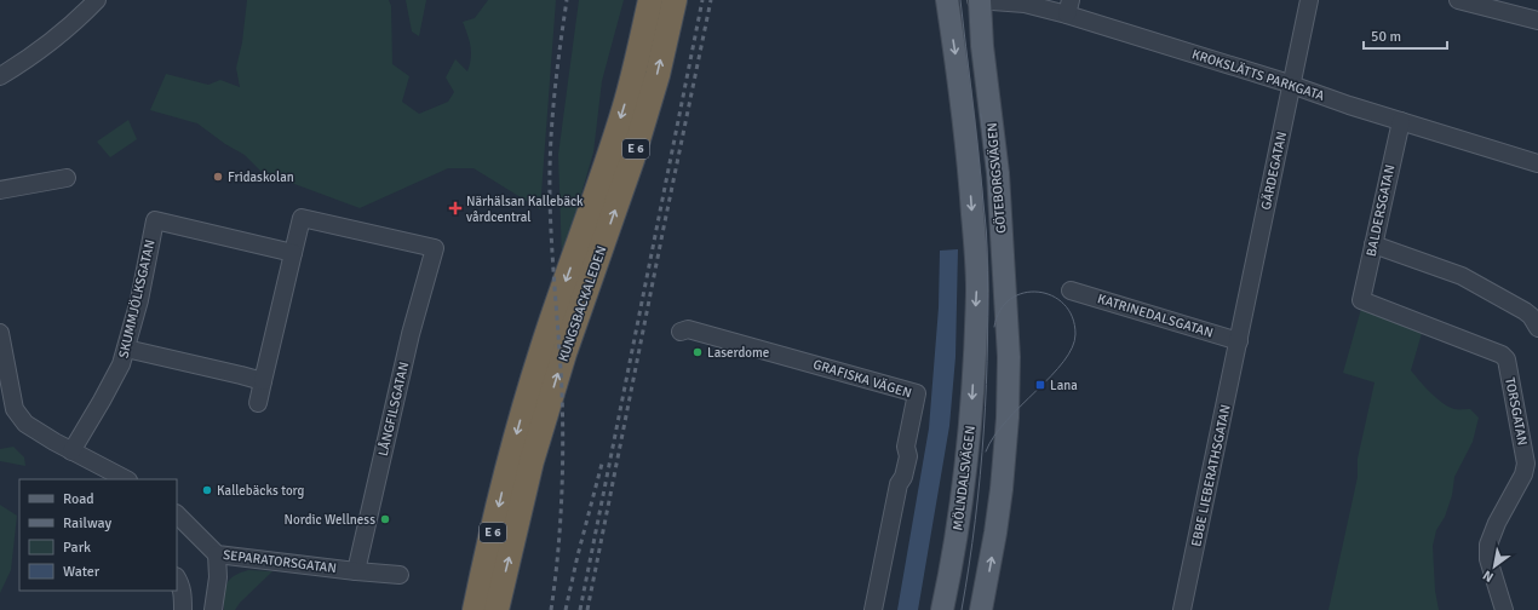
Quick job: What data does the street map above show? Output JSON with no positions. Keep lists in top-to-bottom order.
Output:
{
  "streets": {
    "highway": ["E 6", "KUNGSBACKALEDEN"],
    "main road": ["GÖTEBORGSVÄGEN", "MÖLNDALSVÄGEN"],
    "street": [
      "KROKSLÄTTS PARKGATA",
      "GÄRDEGATAN",
      "BALDERSGATAN",
      "SKUMMJÖLKSGATAN",
      "KATRINEDALSGATAN",
      "GRAFISKA VÄGEN",
      "LÅNGFILSGATAN",
      "TORSGATAN",
      "EBBE LIEBERATHSGATAN",
      "SEPARATORSGATAN"
    ]
  },
  "crossings": [
    ["KROKSLÄTTS PARKGATA", "GÄRDEGATAN"],
    ["KROKSLÄTTS PARKGATA", "GÖTEBORGSVÄGEN"],
    ["KROKSLÄTTS PARKGATA", "BALDERSGATAN"],
    ["GÄRDEGATAN", "KATRINEDALSGATAN"],
    ["GÄRDEGATAN", "EBBE LIEBERATHSGATAN"],
    ["GÖTEBORGSVÄGEN", "MÖLNDALSVÄGEN"],
    ["BALDERSGATAN", "TORSGATAN"],
    ["SKUMMJÖLKSGATAN", "LÅNGFILSGATAN"],
    ["KATRINEDALSGATAN", "EBBE LIEBERATHSGATAN"],
    ["LÅNGFILSGATAN", "SEPARATORSGATAN"]
  ],
  "one_way": ["MÖLNDALSVÄGEN"],
  "places": {
    "other": [
      "Fridaskolan",
      "Laserdome",
      "Kallebäcks torg",
      "Nordic Wellness"
    ],
    "health": ["Närhälsan Kallebäck vårdcentral"],
    "transit": ["Lana"]
  },
  "legend": [
    "Road",
    "Railway",
    "Park",
    "Water"
  ],
  "scale_bar": "50 m",
  "north": "bottom left"
}
